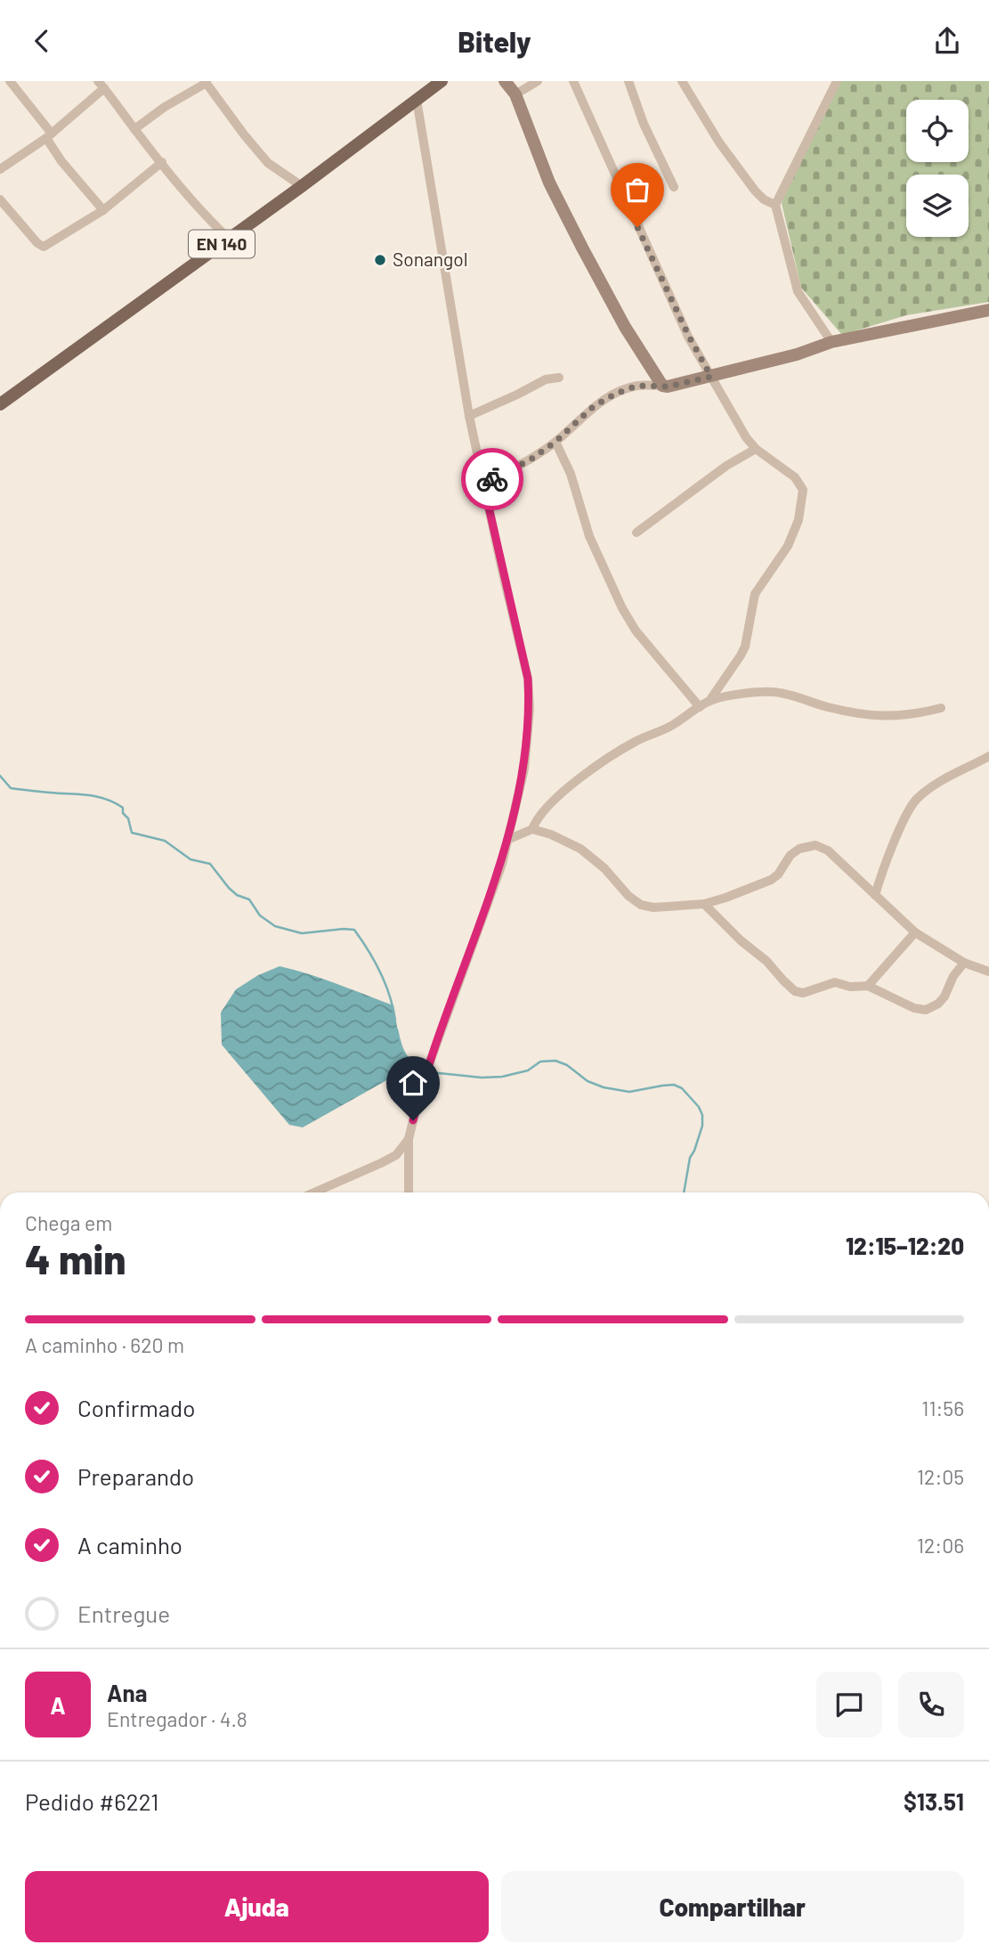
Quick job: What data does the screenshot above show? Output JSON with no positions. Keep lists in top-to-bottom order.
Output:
{
  "streets": {
    "main road": ["EN 140"]
  },
  "places": ["Sonangol"],
  "page": {
    "header": "Bitely",
    "heading": ["4 min", "Chega em", "12:15–12:20"],
    "panel": [
      "Ana",
      "Entregador · 4.8",
      "Pedido #6221",
      "$13.51"
    ],
    "bar": "A caminho · 620 m",
    "list": [
      ["Confirmado", "11:56"],
      ["Preparando", "12:05"],
      ["A caminho", "12:06"],
      "Entregue"
    ],
    "round": "A",
    "buttons": ["Ajuda", "Compartilhar"]
  }
}
